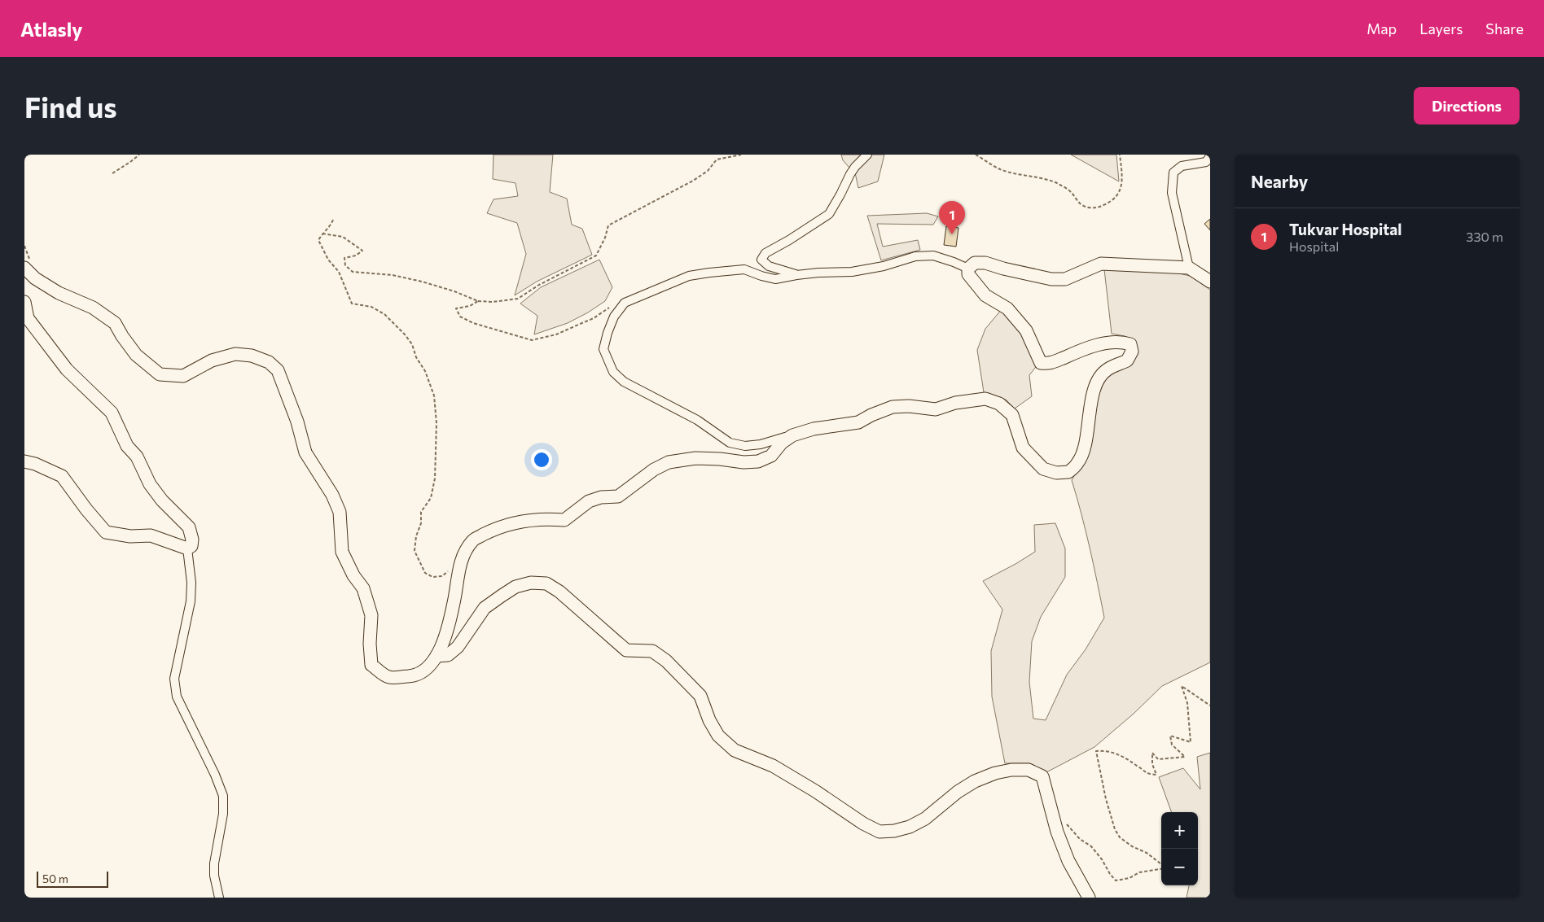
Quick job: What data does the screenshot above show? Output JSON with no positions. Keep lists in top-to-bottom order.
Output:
{
  "scale_bar": "50 m",
  "page": {
    "header": "Atlasly",
    "nav": ["Map", "Layers", "Share"],
    "buttons": "Directions",
    "title": "Find us",
    "heading": "Nearby",
    "pins": "1",
    "list": [
      {
        "mark": "1",
        "name": "Tukvar Hospital",
        "note": "Hospital",
        "value": "330 m"
      }
    ],
    "map_buttons": ["+", "−"],
    "scale": "50 m"
  }
}
